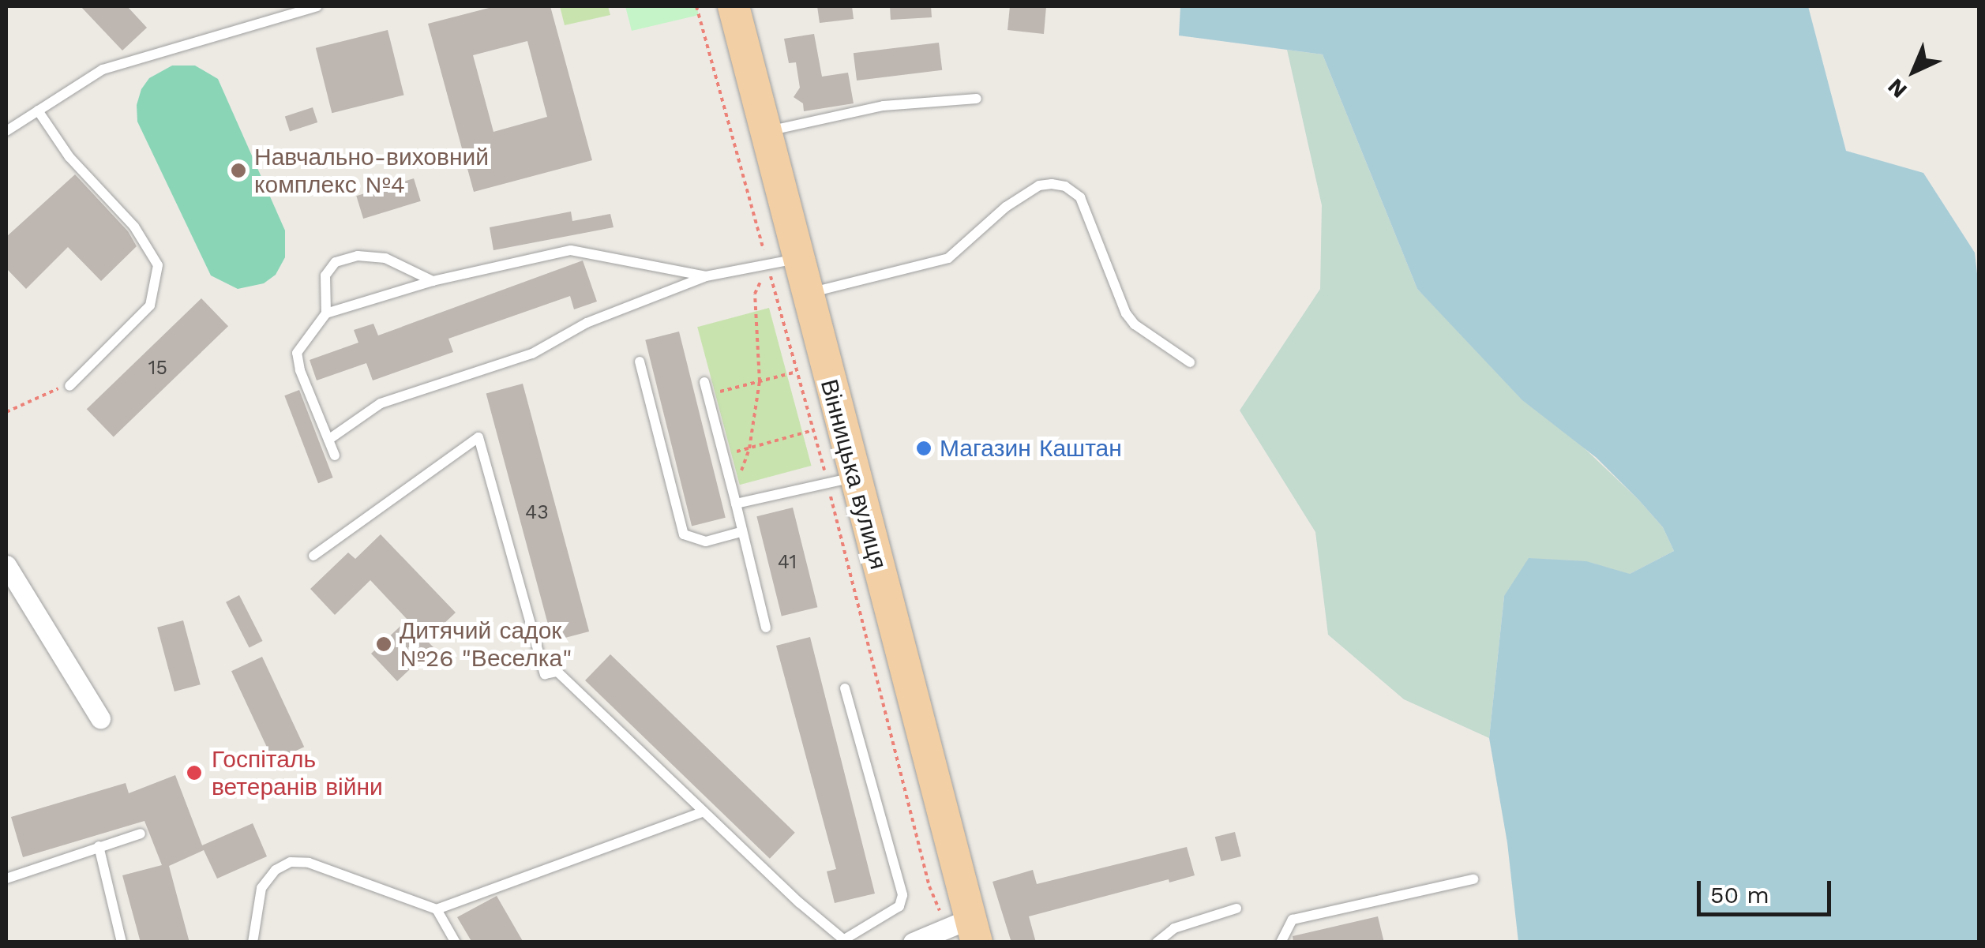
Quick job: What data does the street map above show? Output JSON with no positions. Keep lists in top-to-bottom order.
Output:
{
  "streets": {
    "main road": ["Вінницька вулиця"]
  },
  "places": [
    "Навчально-виховний комплекс №4",
    "Магазин Каштан",
    "Дитячий садок №26 \"Веселка\"",
    "Госпіталь ветеранів війни"
  ],
  "house_numbers": ["15", "43", "41"],
  "scale_bar": "50 m",
  "north": "bottom left"
}
